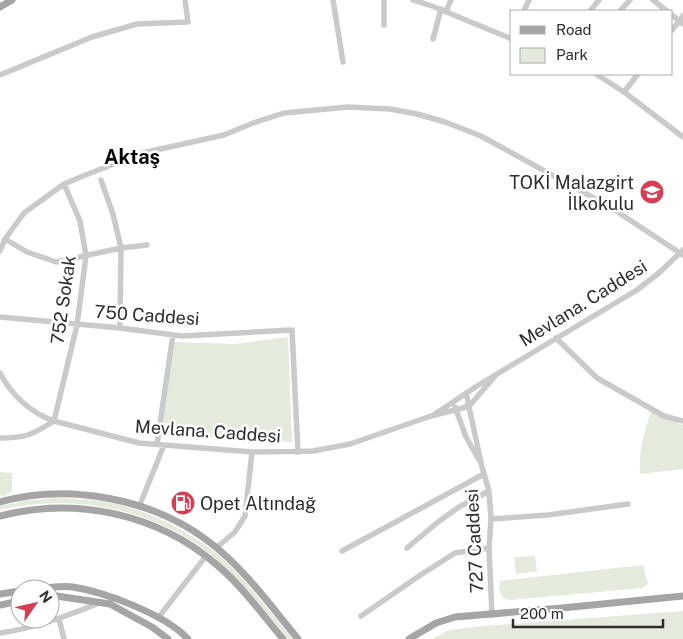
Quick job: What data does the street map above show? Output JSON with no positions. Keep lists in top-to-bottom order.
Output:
{
  "streets": {
    "street": [
      "752 Sokak",
      "Mevlana. Caddesi",
      "750 Caddesi",
      "727 Caddesi"
    ]
  },
  "crossings": [
    ["752 Sokak", "Mevlana. Caddesi"],
    ["752 Sokak", "750 Caddesi"],
    ["Mevlana. Caddesi", "750 Caddesi"],
    ["Mevlana. Caddesi", "727 Caddesi"]
  ],
  "districts": ["Aktaş"],
  "places": {
    "school or university": ["TOKİ Malazgirt İlkokulu"],
    "fuel station": ["Opet Altındağ"]
  },
  "legend": ["Road", "Park"],
  "scale_bar": "200 m",
  "north": "top right"
}
